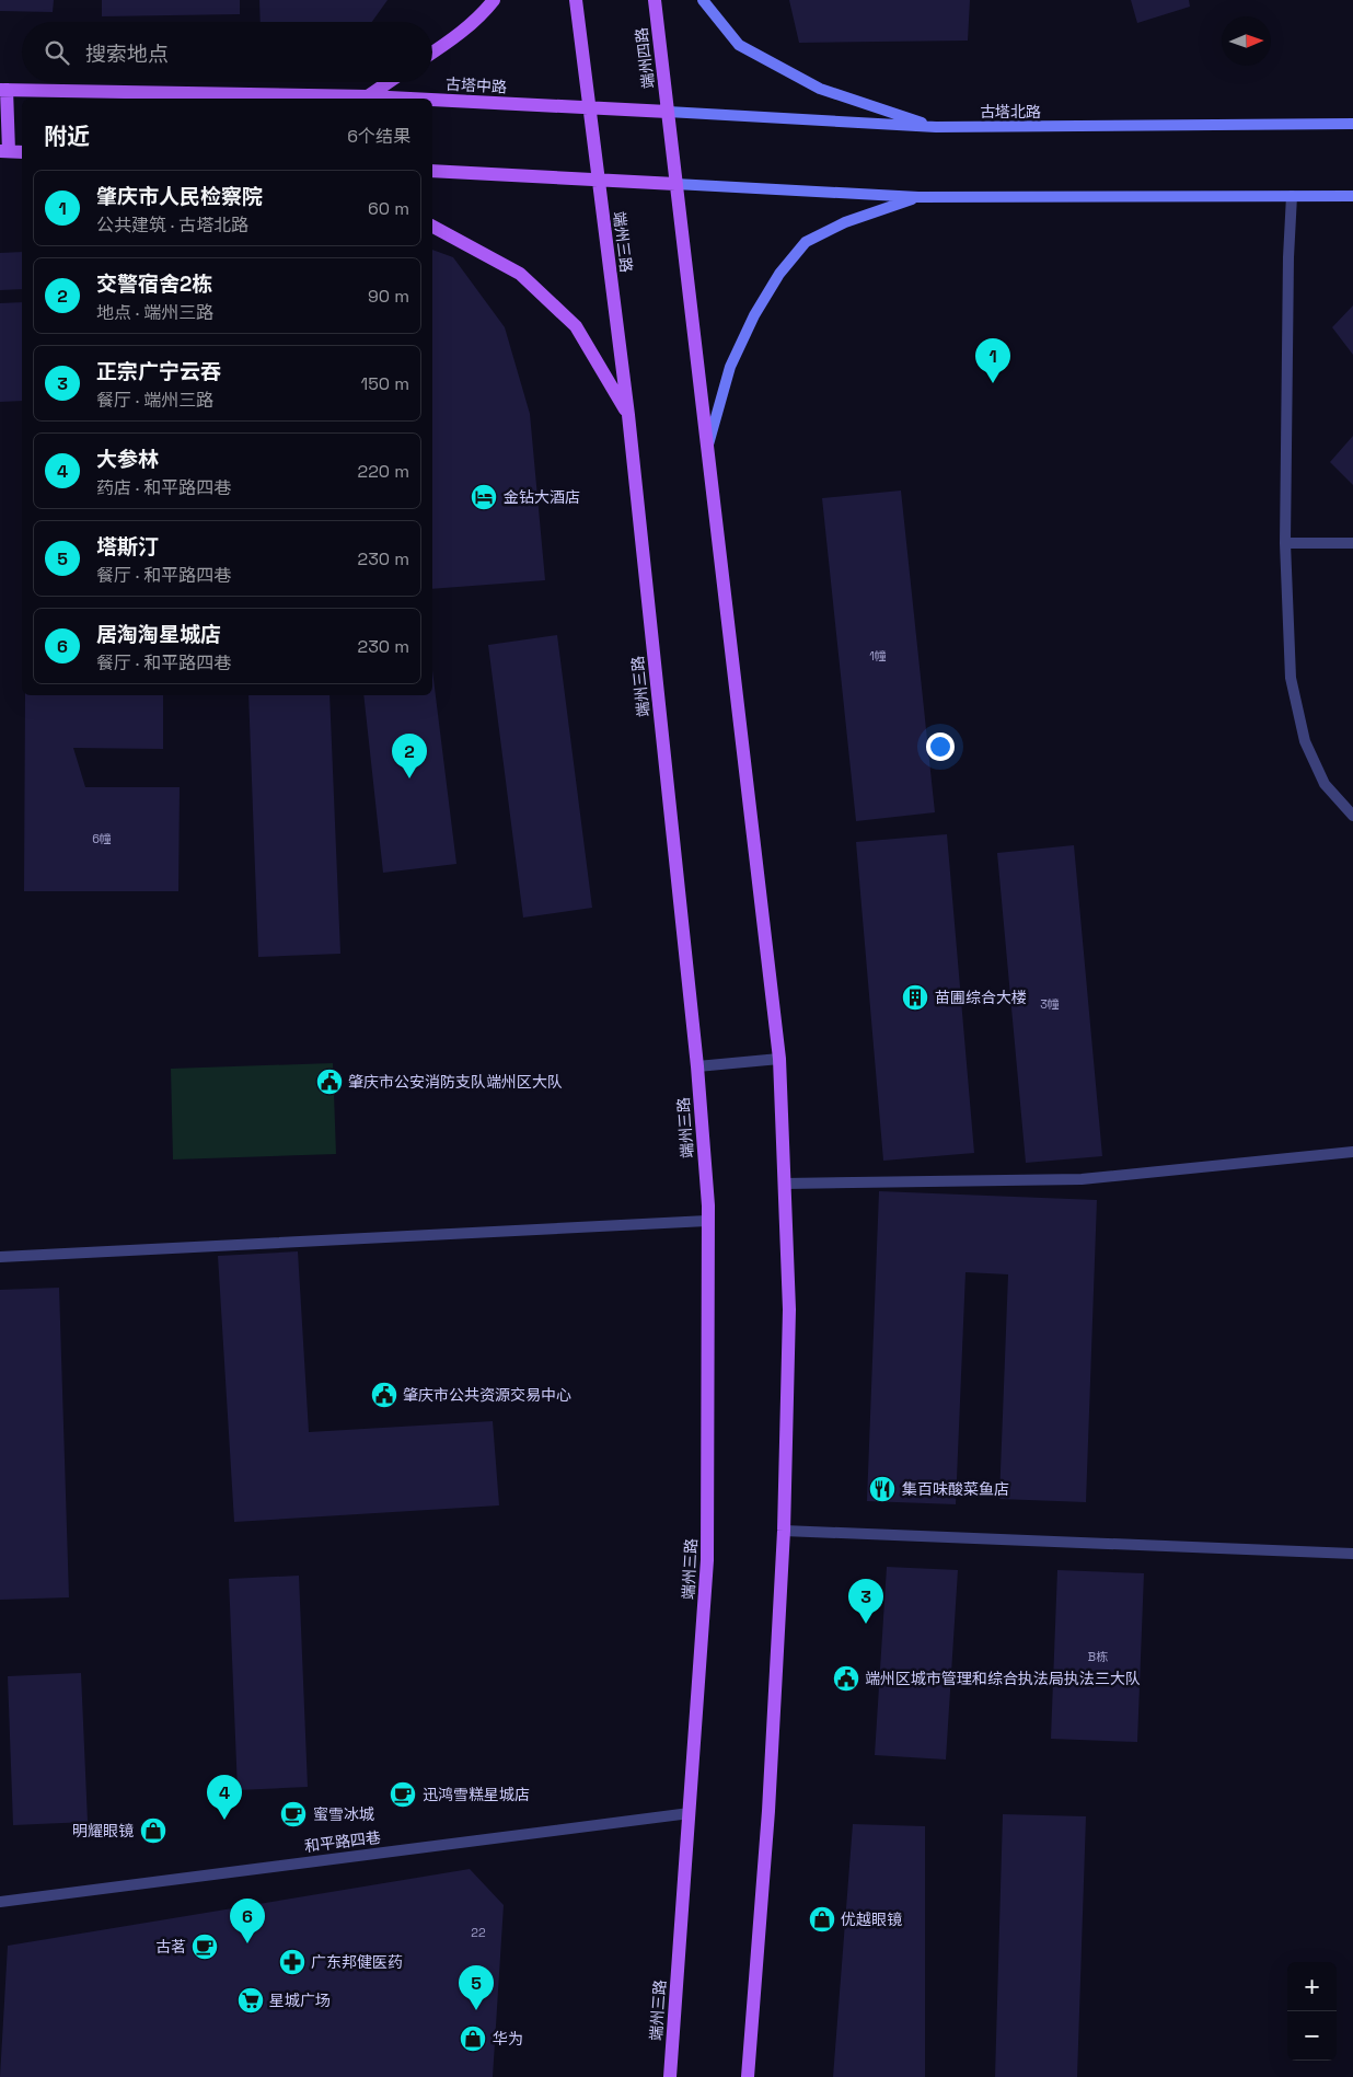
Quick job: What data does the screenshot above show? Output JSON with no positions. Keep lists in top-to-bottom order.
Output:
{
  "streets": {
    "main road": [
      "端州四路",
      "古塔中路",
      "古塔北路",
      "端州三路"
    ],
    "street": ["和平路四巷"]
  },
  "crossings": [
    ["端州四路", "古塔中路"],
    ["端州四路", "古塔北路"],
    ["古塔中路", "古塔北路"],
    ["古塔中路", "端州三路"],
    ["端州三路", "和平路四巷"]
  ],
  "places": {
    "hotel": ["金钻大酒店"],
    "building": ["苗圃综合大楼"],
    "public building": ["肇庆市公安消防支队端州区大队", "肇庆市公共资源交易中心", "端州区城市管理和综合执法局执法三大队"],
    "restaurant": ["集百味酸菜鱼店"],
    "cafe": ["迅鸿雪糕星城店", "蜜雪冰城", "古茗"],
    "shop": ["明耀眼镜", "优越眼镜", "华为"],
    "pharmacy": ["广东邦健医药"],
    "supermarket": ["星城广场"]
  },
  "house_numbers": [
    "1幢",
    "6幢",
    "3幢",
    "B栋",
    "22"
  ],
  "north": "right",
  "page": {
    "search": "搜索地点",
    "heading": ["附近", "6个结果"],
    "list": [
      {
        "mark": "1",
        "name": "肇庆市人民检察院",
        "note": "公共建筑 · 古塔北路",
        "value": "60 m"
      },
      {
        "mark": "2",
        "name": "交警宿舍2栋",
        "note": "地点 · 端州三路",
        "value": "90 m"
      },
      {
        "mark": "3",
        "name": "正宗广宁云吞",
        "note": "餐厅 · 端州三路",
        "value": "150 m"
      },
      {
        "mark": "4",
        "name": "大参林",
        "note": "药店 · 和平路四巷",
        "value": "220 m"
      },
      {
        "mark": "5",
        "name": "塔斯汀",
        "note": "餐厅 · 和平路四巷",
        "value": "230 m"
      },
      {
        "mark": "6",
        "name": "居淘淘星城店",
        "note": "餐厅 · 和平路四巷",
        "value": "230 m"
      }
    ],
    "pins": [
      "1",
      "2",
      "3",
      "4",
      "6",
      "5"
    ],
    "map_buttons": ["+", "−"]
  }
}
